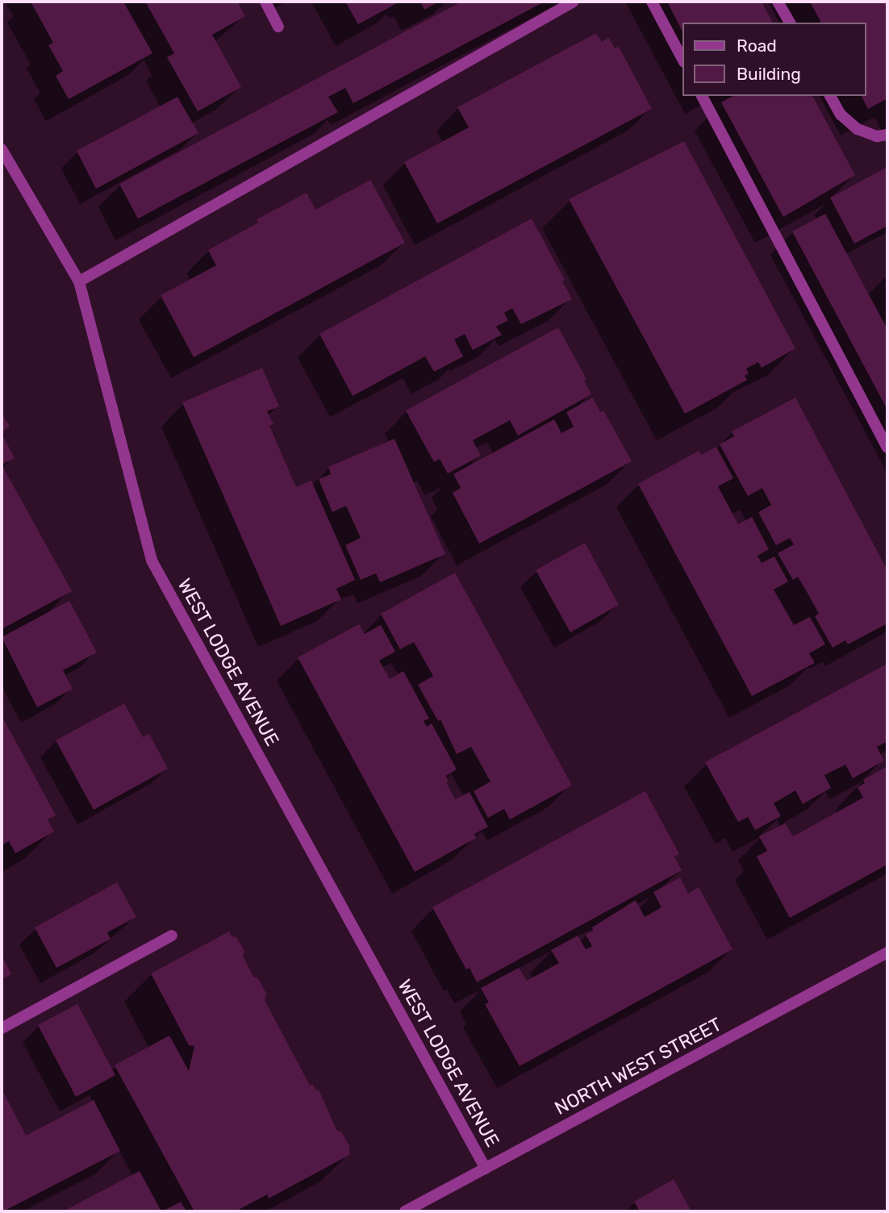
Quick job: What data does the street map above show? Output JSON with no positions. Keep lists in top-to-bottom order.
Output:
{
  "streets": {
    "street": ["WEST LODGE AVENUE", "NORTH WEST STREET"]
  },
  "crossings": [
    ["WEST LODGE AVENUE", "NORTH WEST STREET"]
  ],
  "legend": ["Road", "Building"]
}
